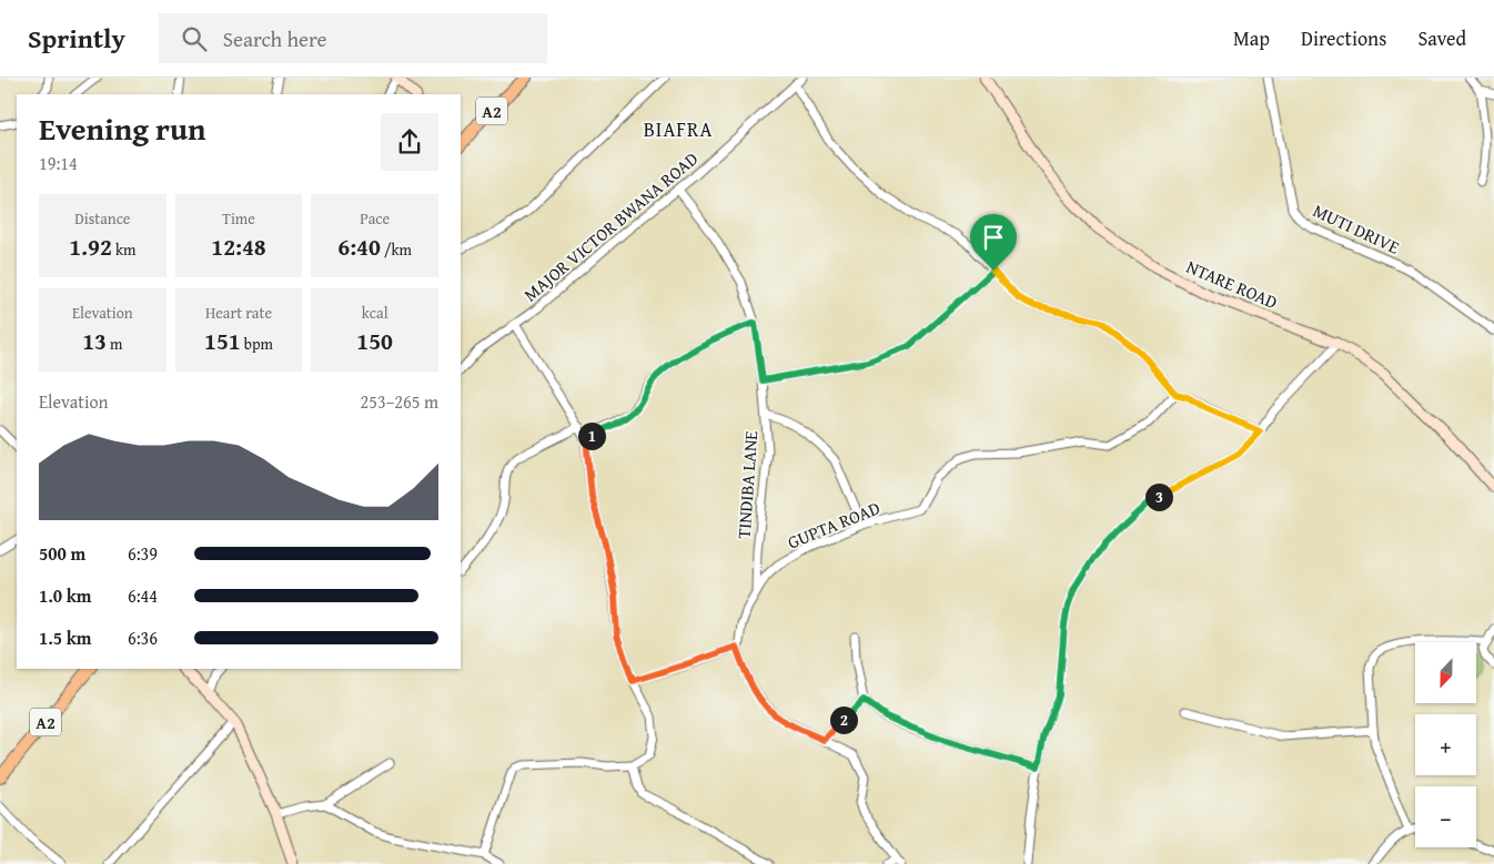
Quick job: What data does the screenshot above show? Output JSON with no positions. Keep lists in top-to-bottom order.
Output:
{
  "streets": {
    "main road": ["A2", "NTARE ROAD"],
    "street": [
      "MAJOR VICTOR BWANA ROAD",
      "MUTI DRIVE",
      "TINDIBA LANE",
      "GUPTA ROAD"
    ]
  },
  "crossings": [
    ["MAJOR VICTOR BWANA ROAD", "TINDIBA LANE"],
    ["TINDIBA LANE", "GUPTA ROAD"]
  ],
  "districts": ["BIAFRA"],
  "north": "bottom",
  "page": {
    "header": "Sprintly",
    "search": "Search here",
    "nav": ["Map", "Directions", "Saved"],
    "heading": ["Evening run", "19:14"],
    "stats": [
      ["Distance", "1.92 km"],
      ["Time", "12:48"],
      ["Pace", "6:40 /km"],
      ["Elevation", "13 m"],
      ["Heart rate", "151 bpm"],
      ["kcal", "150"]
    ],
    "chart": ["Elevation", "253–265 m"],
    "pins": ["1", "3", "2"],
    "list": [
      {
        "name": "500 m",
        "note": "6:39"
      },
      {
        "name": "1.0 km",
        "note": "6:44"
      },
      {
        "name": "1.5 km",
        "note": "6:36"
      }
    ],
    "map_buttons": ["+", "−"]
  }
}
